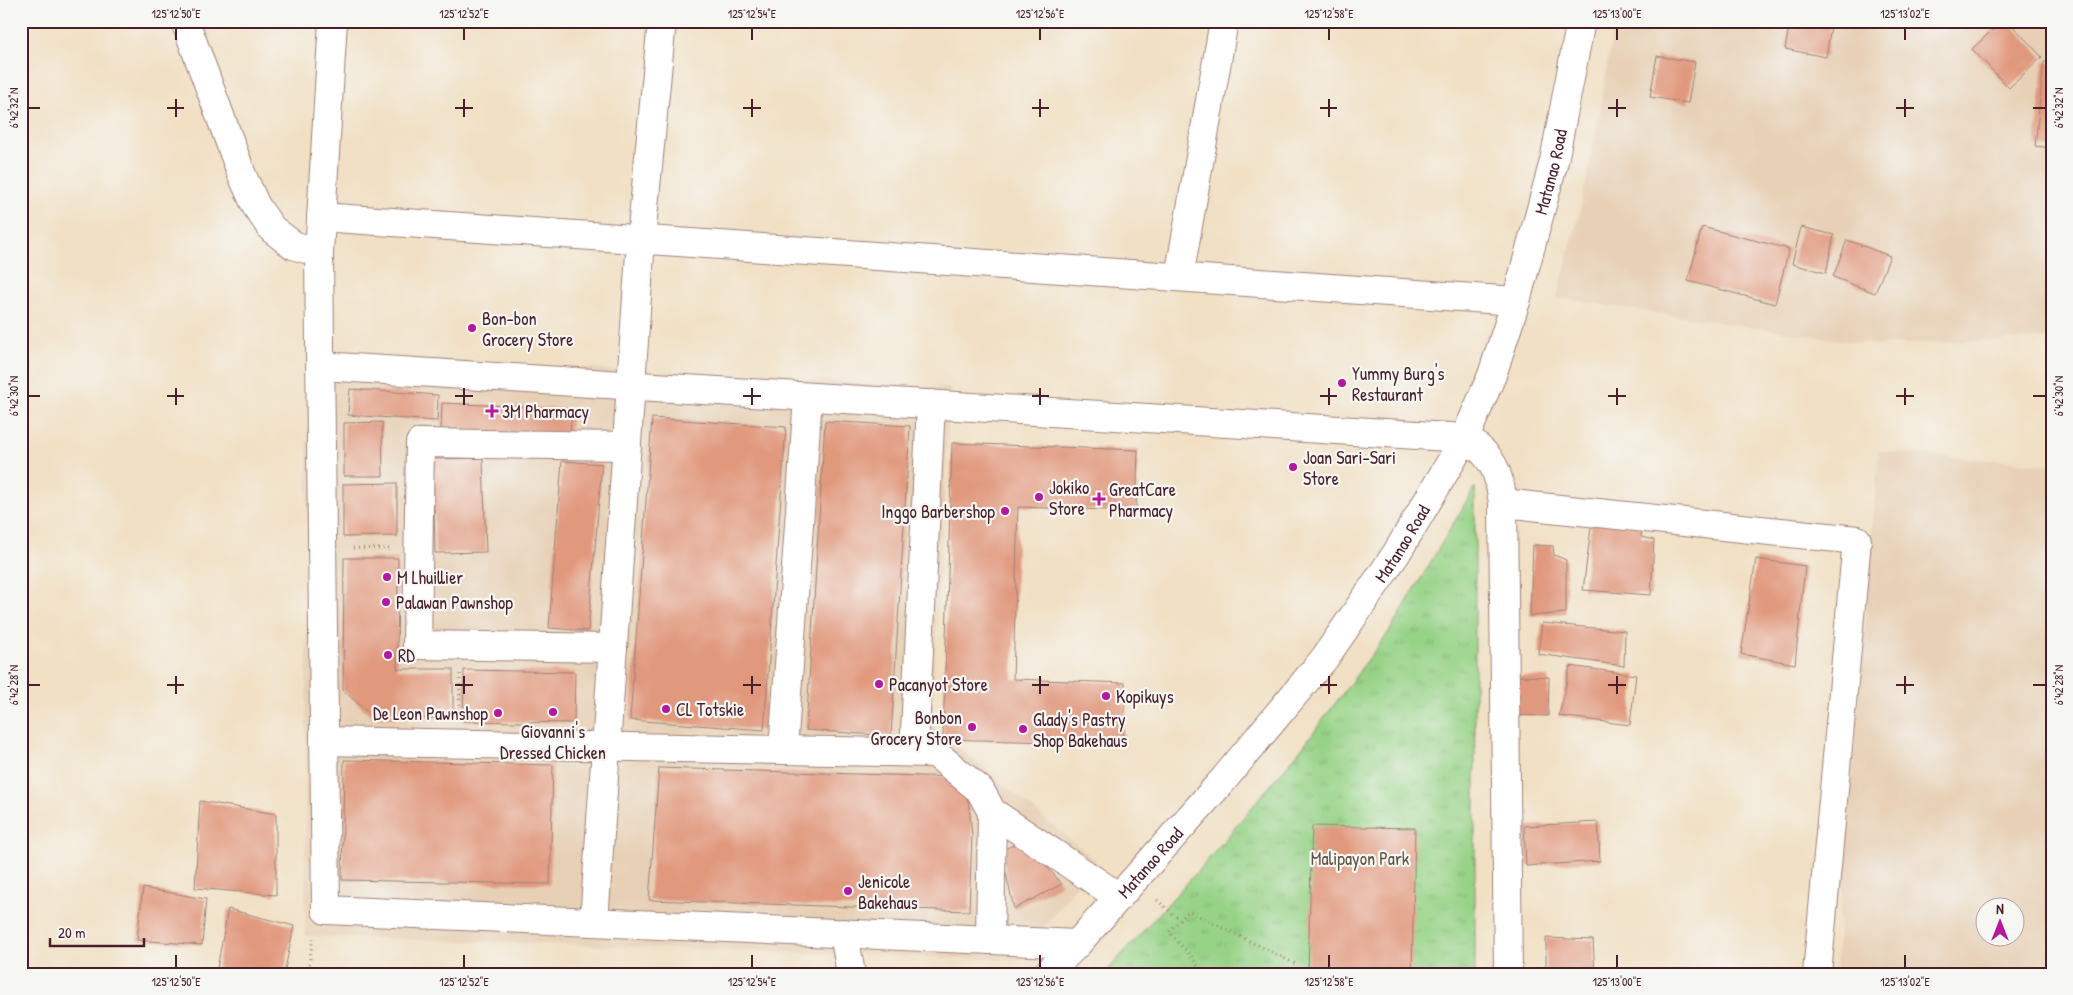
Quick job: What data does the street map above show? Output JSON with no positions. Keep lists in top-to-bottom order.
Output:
{
  "streets": {
    "street": ["Matanao Road"]
  },
  "parks": ["Malipayon Park"],
  "places": {
    "other": [
      "Bon-bon Grocery Store",
      "Yummy Burg's Restaurant",
      "Joan Sari-Sari Store",
      "Jokiko Store",
      "Inggo Barbershop",
      "M Lhuillier",
      "Palawan Pawnshop",
      "RD",
      "Pacanyot Store",
      "Kopikuys",
      "CL Totskie",
      "Giovanni's Dressed Chicken",
      "De Leon Pawnshop",
      "Bonbon Grocery Store",
      "Glady's Pastry Shop Bakehaus",
      "Jenicole Bakehaus"
    ],
    "health": ["3M Pharmacy", "GreatCare Pharmacy"]
  },
  "scale_bar": "20 m",
  "north": "top",
  "coordinates": [
    "125°12'50\"E",
    "125°12'52\"E",
    "125°12'54\"E",
    "125°12'56\"E",
    "125°12'58\"E",
    "125°13'00\"E",
    "125°13'02\"E",
    "6°42'32\"N",
    "6°42'30\"N",
    "6°42'28\"N"
  ]
}
